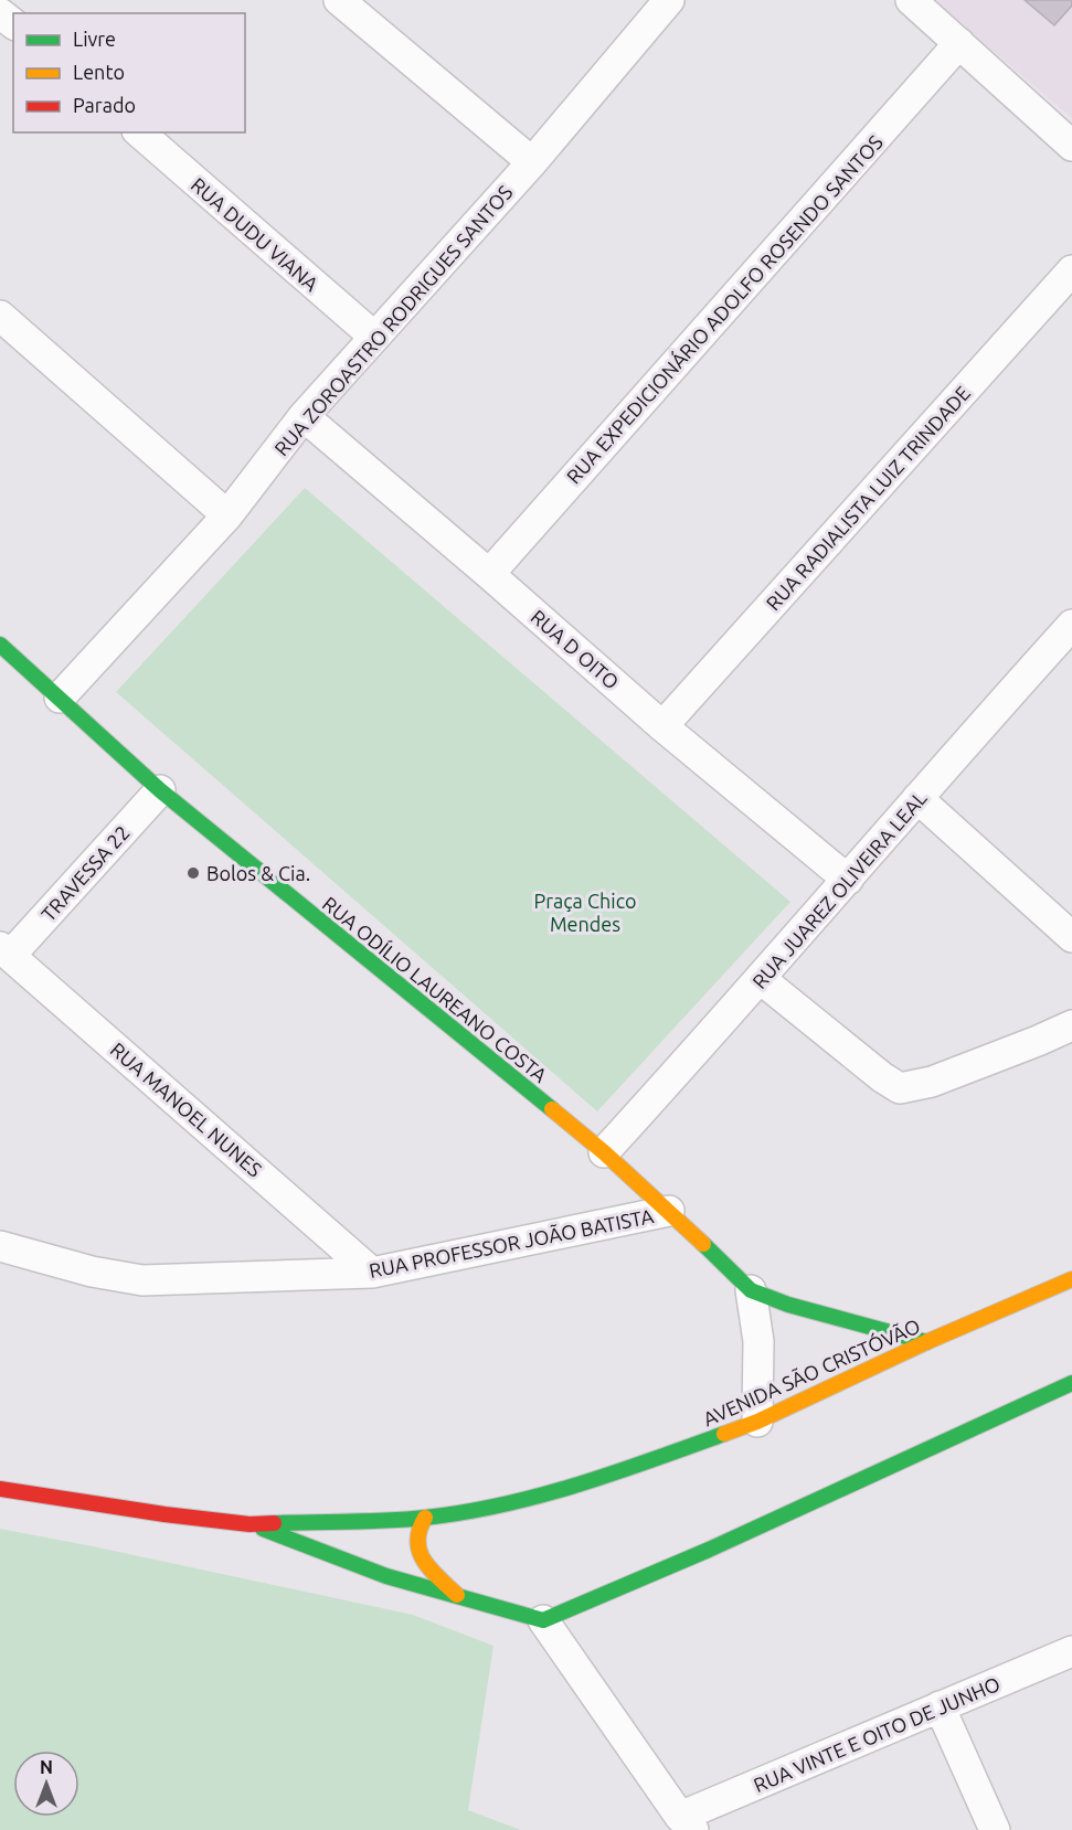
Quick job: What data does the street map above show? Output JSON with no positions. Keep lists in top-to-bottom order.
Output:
{
  "streets": {
    "street": [
      "RUA DUDU VIANA",
      "RUA EXPEDICIONÁRIO ADOLFO ROSENDO SANTOS",
      "RUA ZOROASTRO RODRIGUES SANTOS",
      "RUA RADIALISTA LUIZ TRINDADE",
      "RUA D OITO",
      "TRAVESSA 22",
      "RUA JUAREZ OLIVEIRA LEAL",
      "RUA ODÍLIO LAUREANO COSTA",
      "RUA MANOEL NUNES",
      "RUA PROFESSOR JOÃO BATISTA",
      "AVENIDA SÃO CRISTÓVÃO",
      "RUA VINTE E OITO DE JUNHO"
    ]
  },
  "crossings": [
    ["RUA DUDU VIANA", "RUA ZOROASTRO RODRIGUES SANTOS"],
    ["RUA EXPEDICIONÁRIO ADOLFO ROSENDO SANTOS", "RUA D OITO"],
    ["RUA ZOROASTRO RODRIGUES SANTOS", "RUA D OITO"],
    ["RUA ZOROASTRO RODRIGUES SANTOS", "RUA ODÍLIO LAUREANO COSTA"],
    ["RUA RADIALISTA LUIZ TRINDADE", "RUA D OITO"],
    ["RUA D OITO", "RUA JUAREZ OLIVEIRA LEAL"],
    ["TRAVESSA 22", "RUA ODÍLIO LAUREANO COSTA"],
    ["TRAVESSA 22", "RUA MANOEL NUNES"],
    ["RUA JUAREZ OLIVEIRA LEAL", "RUA ODÍLIO LAUREANO COSTA"],
    ["RUA ODÍLIO LAUREANO COSTA", "RUA PROFESSOR JOÃO BATISTA"],
    ["RUA MANOEL NUNES", "RUA PROFESSOR JOÃO BATISTA"]
  ],
  "parks": ["Praça Chico Mendes"],
  "places": ["Bolos & Cia."],
  "legend": ["Livre", "Lento", "Parado"],
  "north": "top"
}
